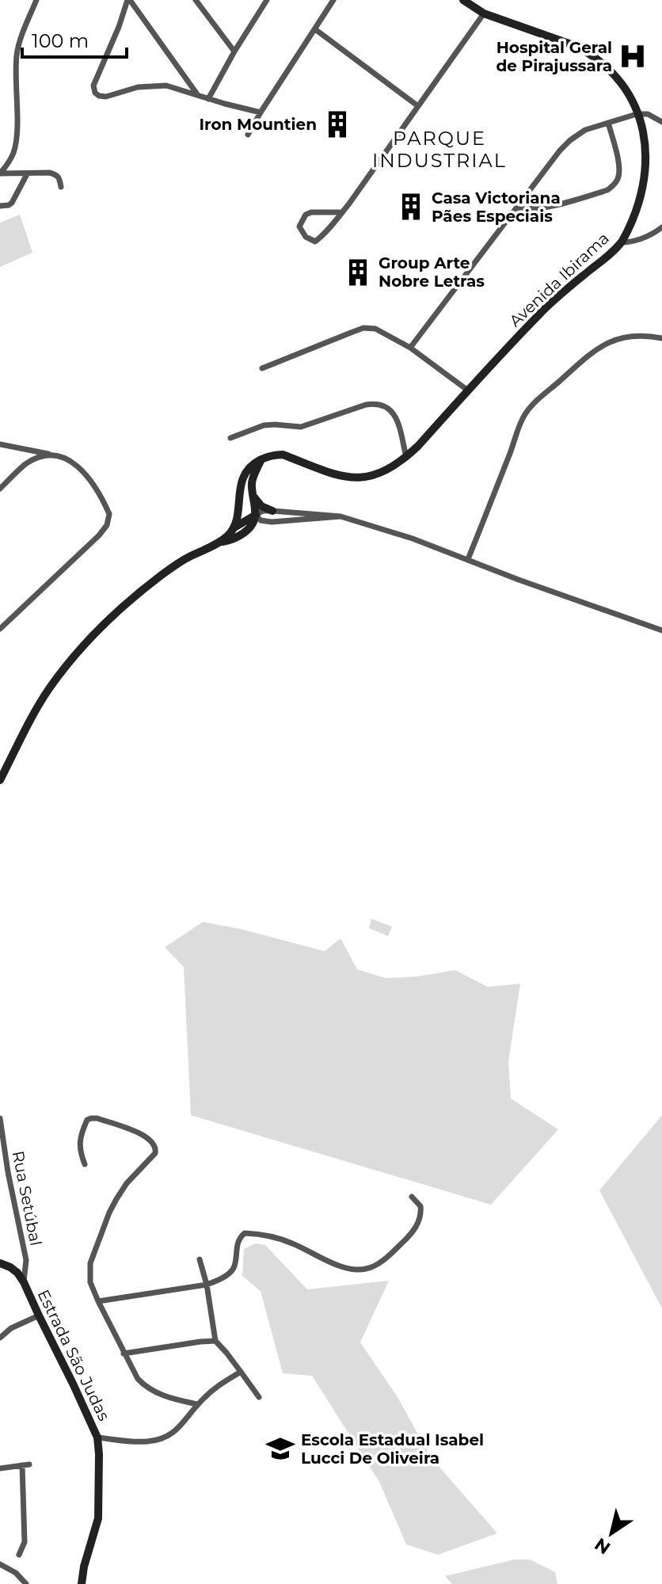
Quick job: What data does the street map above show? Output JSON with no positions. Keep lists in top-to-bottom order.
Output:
{
  "streets": {
    "main road": ["Avenida Ibirama", "Estrada São Judas"],
    "street": ["Rua Setúbal"]
  },
  "crossings": [
    ["Rua Setúbal", "Estrada São Judas"]
  ],
  "districts": ["PARQUE INDUSTRIAL"],
  "places": {
    "hospital": ["Hospital Geral de Pirajussara"],
    "building": ["Iron Mountien", "Casa Victoriana Pães Especiais", "Group Arte Nobre Letras"],
    "school or university": ["Escola Estadual Isabel Lucci De Oliveira"]
  },
  "scale_bar": "100 m",
  "north": "bottom left"
}
